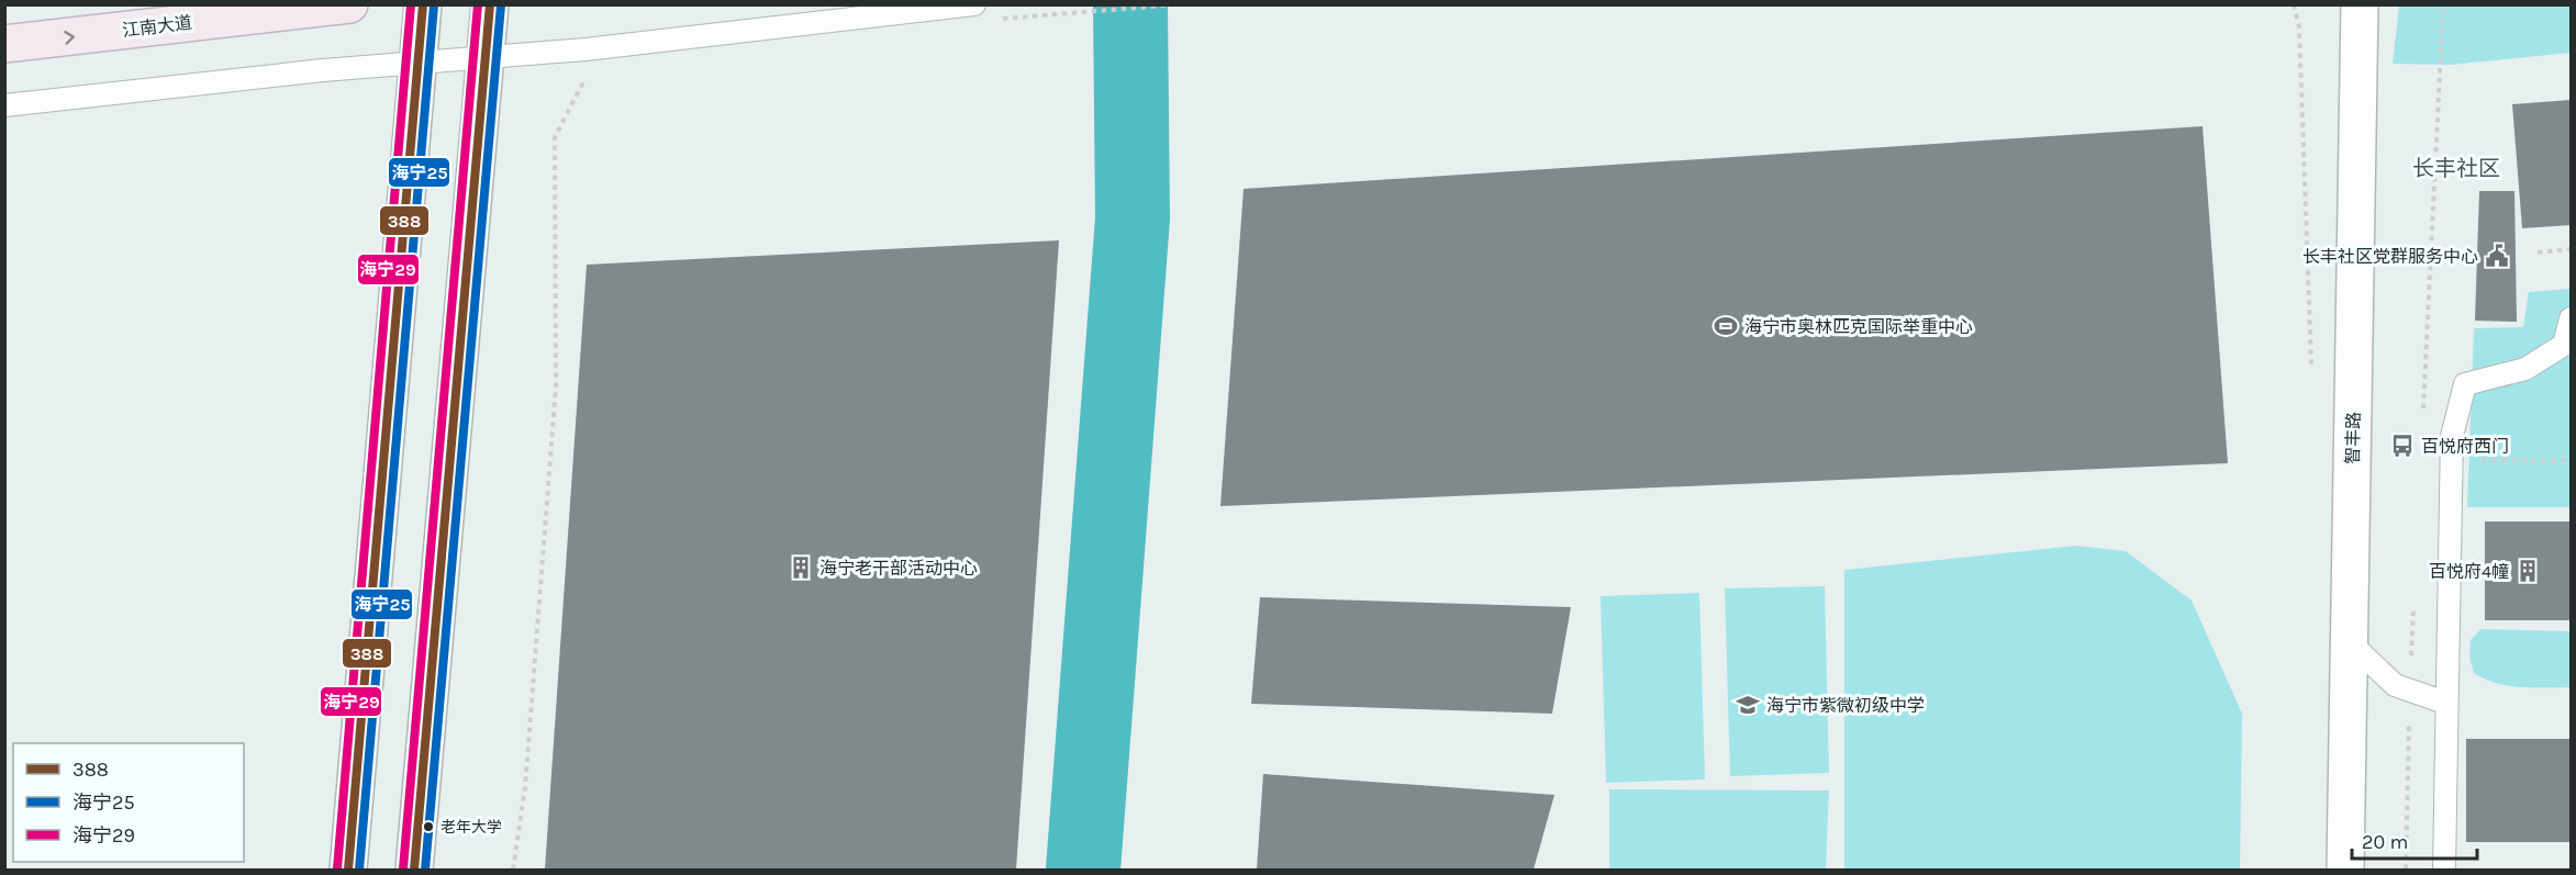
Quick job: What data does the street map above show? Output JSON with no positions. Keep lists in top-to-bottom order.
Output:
{
  "streets": {
    "highway": ["江南大道"],
    "street": ["智丰路"]
  },
  "one_way": ["江南大道"],
  "districts": ["长丰社区"],
  "places": {
    "public building": ["长丰社区党群服务中心"],
    "sports": ["海宁市奥林匹克国际举重中心"],
    "bus stop": ["百悦府西门"],
    "building": ["海宁老干部活动中心", "百悦府4幢"],
    "school or university": ["海宁市紫微初级中学"],
    "other": ["老年大学"]
  },
  "lines": ["transit line 388", "transit line 海宁29", "transit line 海宁25"],
  "legend": ["388", "海宁25", "海宁29"],
  "scale_bar": "20 m"
}
